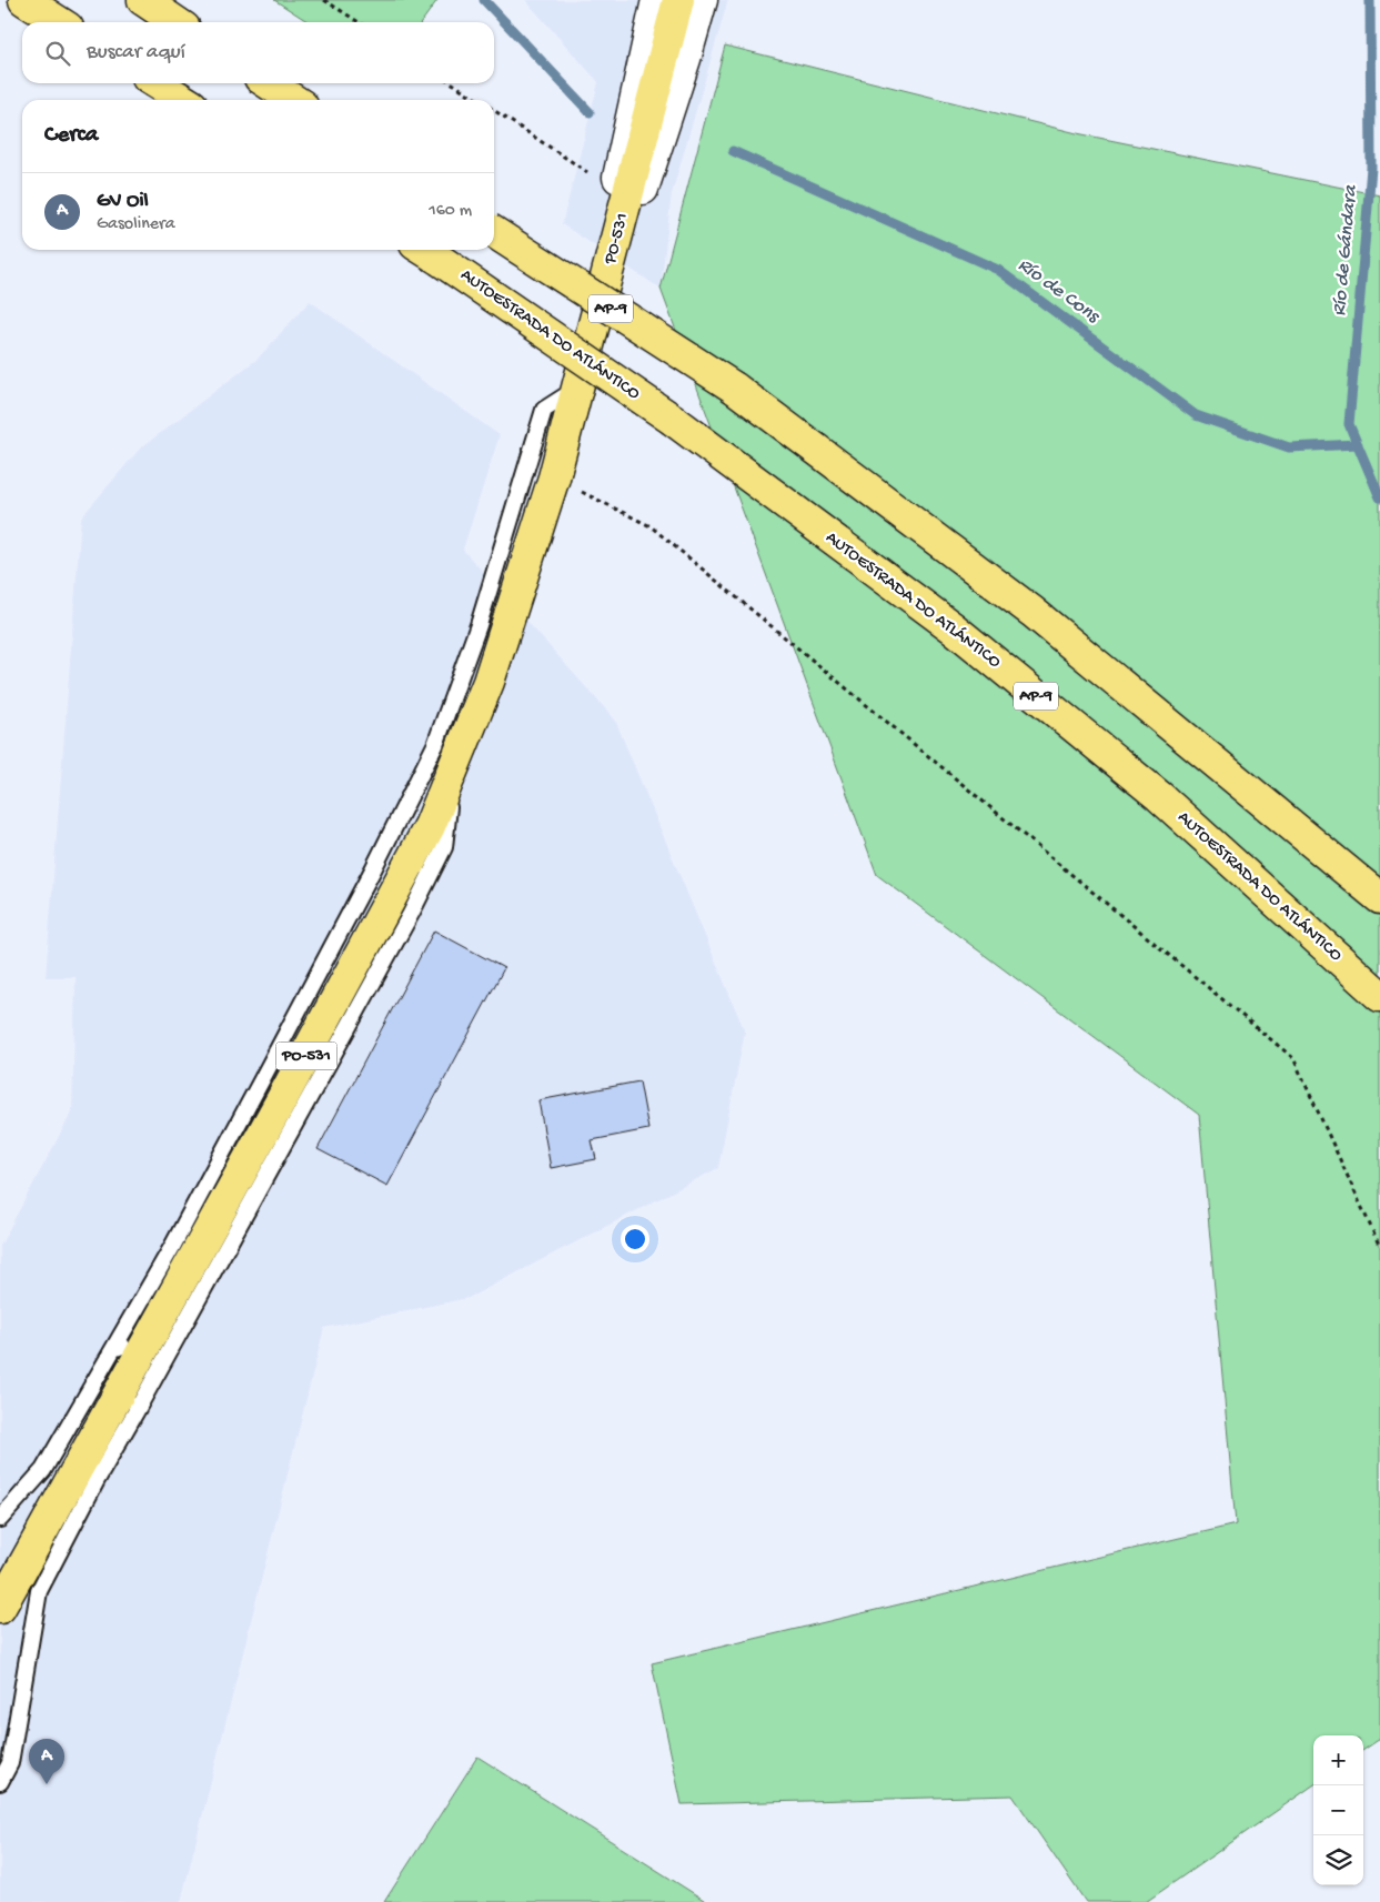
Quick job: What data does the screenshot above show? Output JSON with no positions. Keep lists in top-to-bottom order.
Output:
{
  "streets": {
    "main road": ["PO-531", "AP-9", "AUTOESTRADA DO ATLÁNTICO"]
  },
  "water": ["Río de Gándara", "Río de Cons"],
  "page": {
    "search": "Buscar aquí",
    "heading": "Cerca",
    "list": [
      {
        "mark": "A",
        "name": "GV Oil",
        "note": "Gasolinera",
        "value": "160 m"
      }
    ],
    "map_buttons": ["+", "−"],
    "pins": "A"
  }
}
